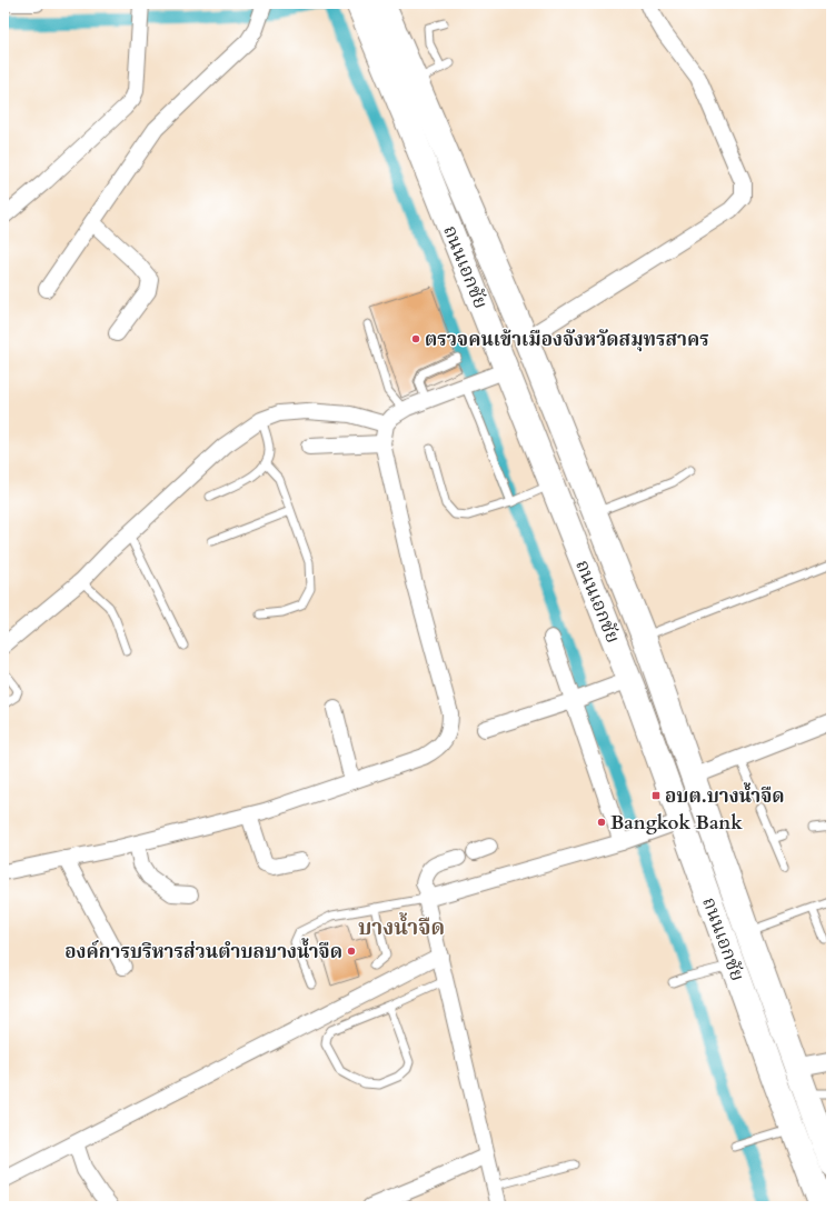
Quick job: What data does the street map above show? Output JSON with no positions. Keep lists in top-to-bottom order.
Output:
{
  "streets": {
    "main road": ["ถนนเอกชัย"]
  },
  "districts": ["บางน้ำจืด"],
  "places": {
    "other": ["ตรวจคนเข้าเมืองจังหวัดสมุทรสาคร", "Bangkok Bank", "องค์การบริหารส่วนตำบลบางน้ำจืด"],
    "transit": ["อบต.บางน้ำจืด"]
  }
}
